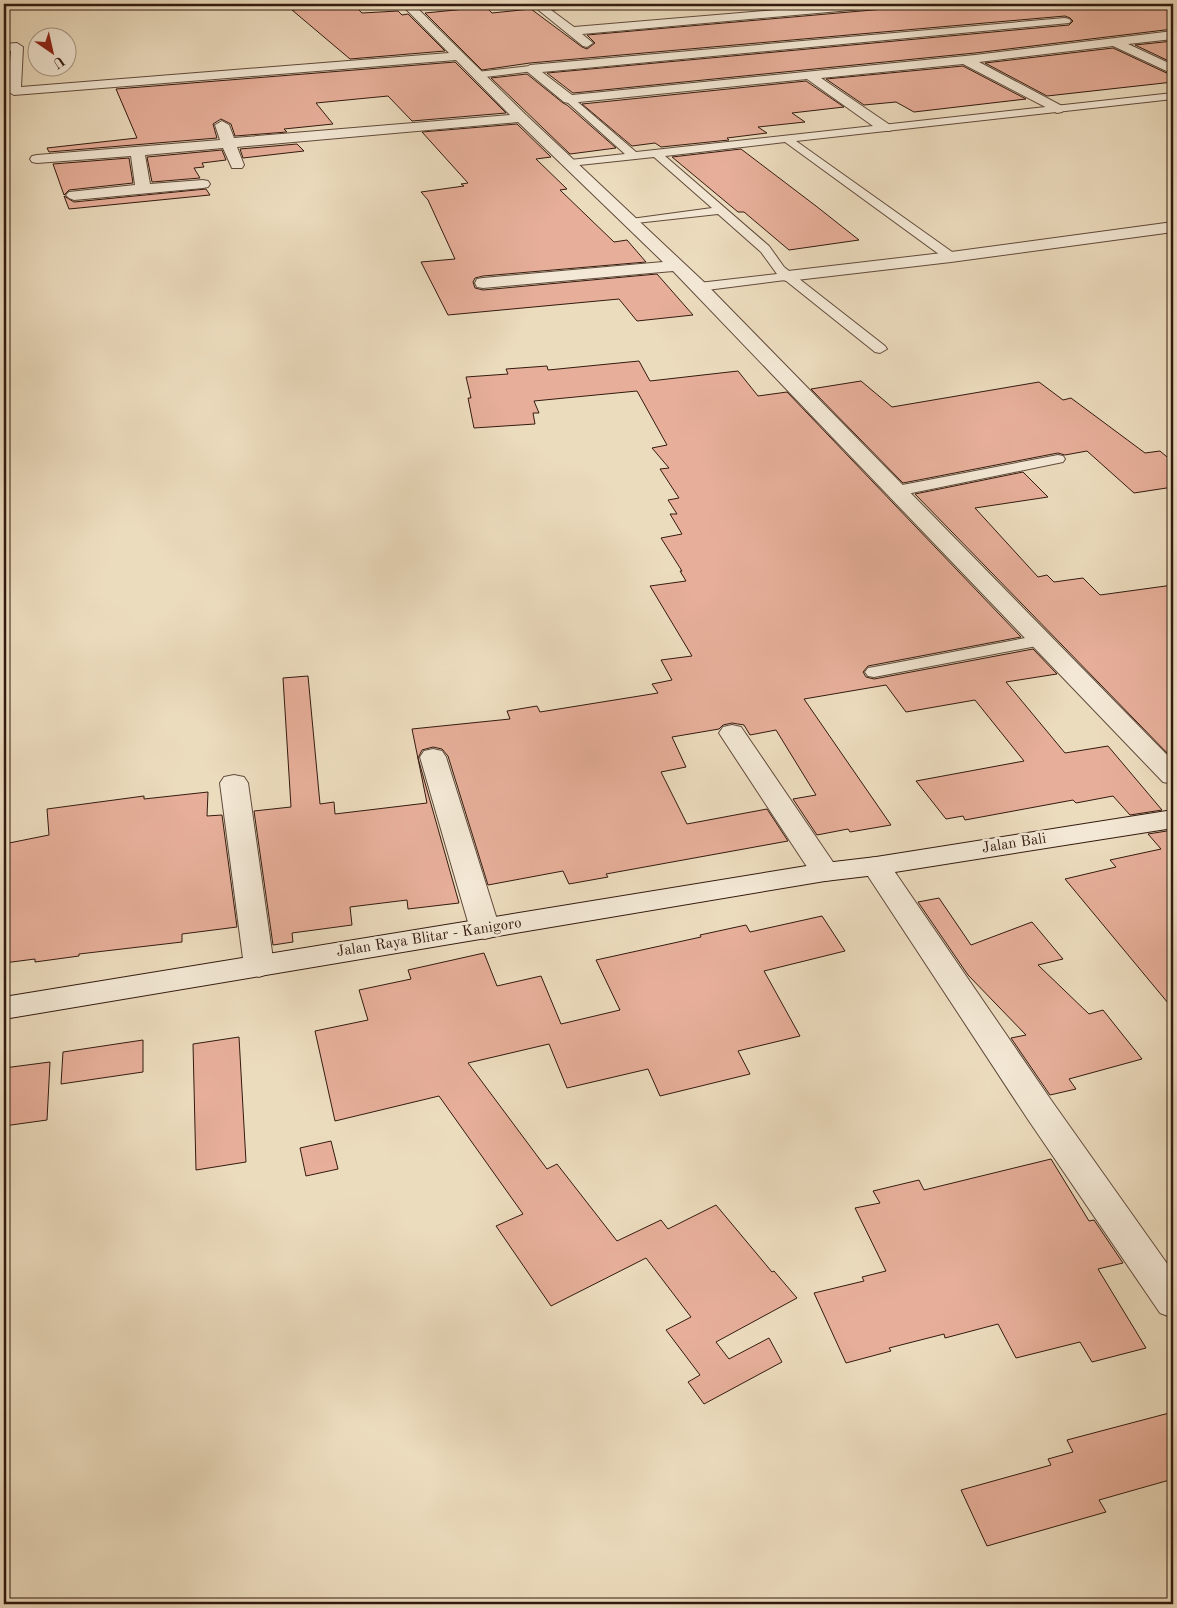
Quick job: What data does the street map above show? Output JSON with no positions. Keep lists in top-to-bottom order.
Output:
{
  "streets": {
    "street": ["Jalan Bali", "Jalan Raya Blitar - Kanigoro"]
  },
  "crossings": [
    ["Jalan Bali", "Jalan Raya Blitar - Kanigoro"]
  ],
  "north": "bottom right"
}
